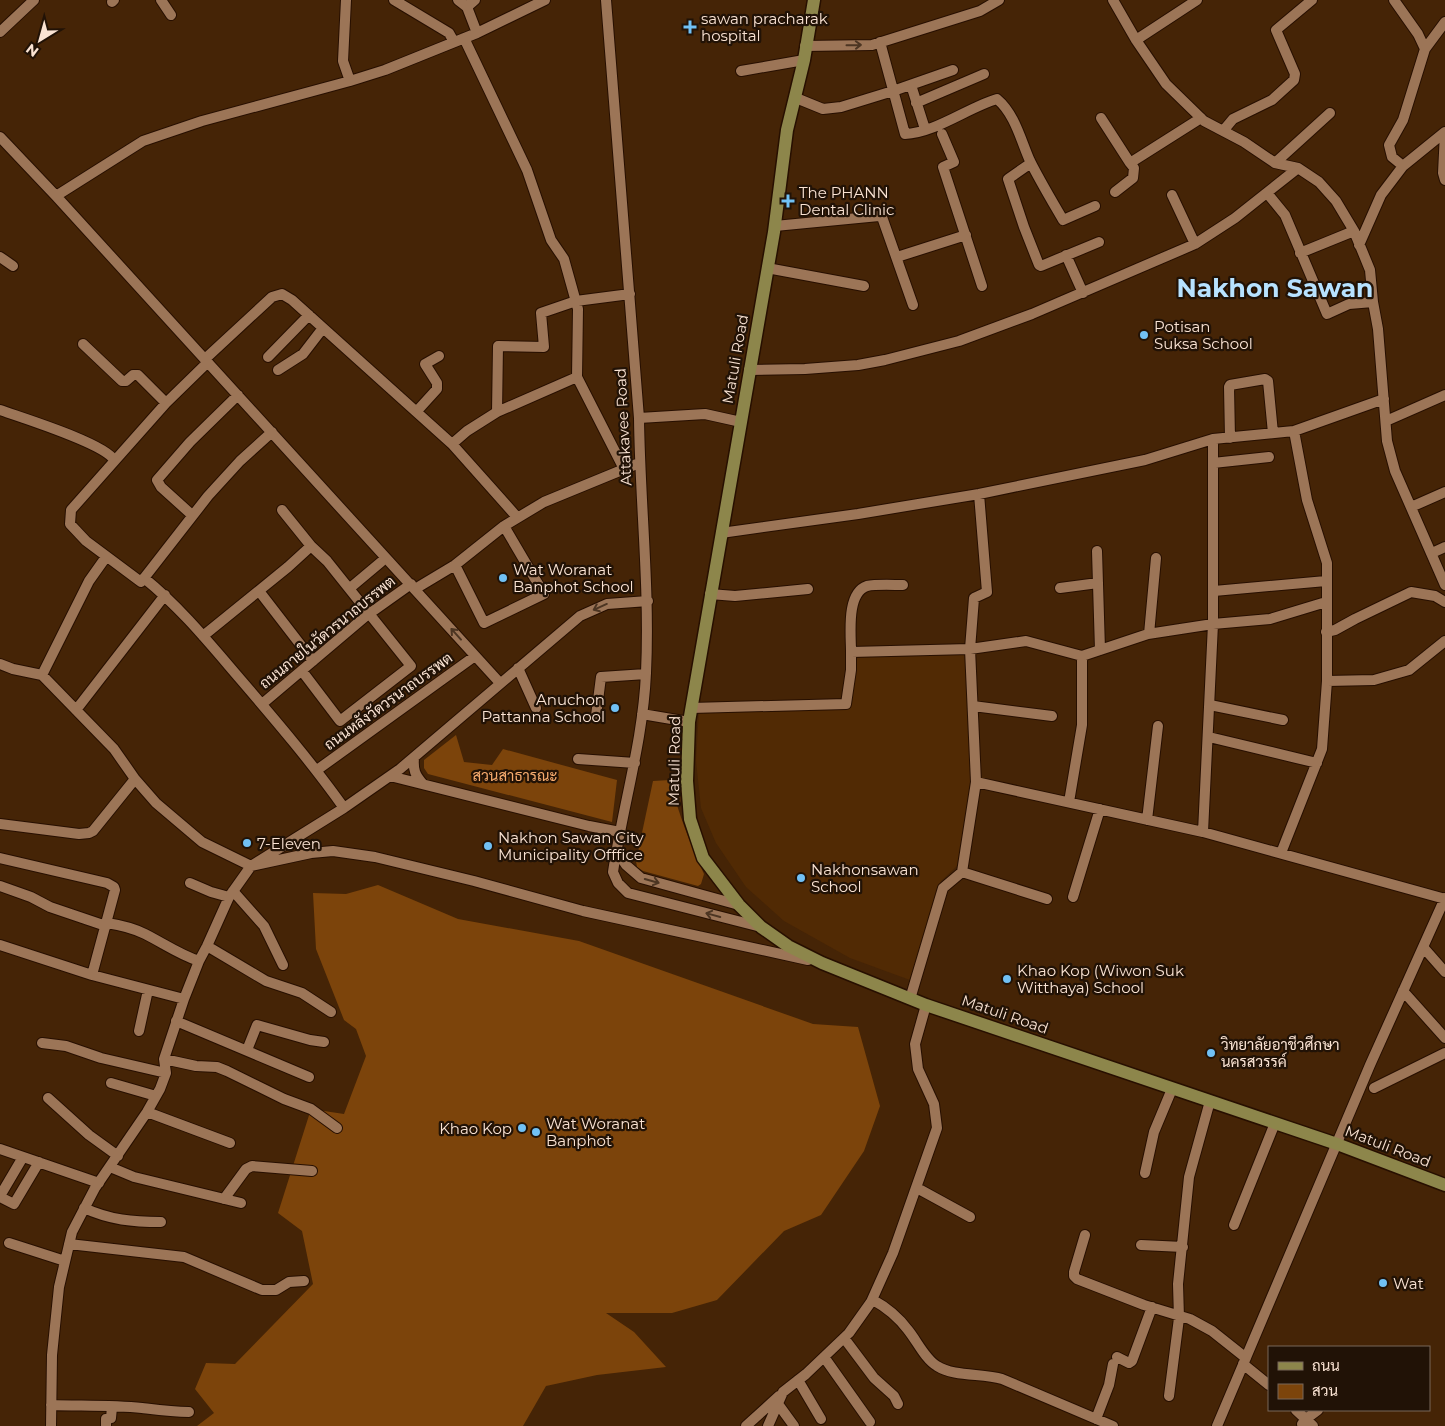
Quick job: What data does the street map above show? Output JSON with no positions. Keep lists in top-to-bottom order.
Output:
{
  "streets": {
    "main road": ["Matuli Road"],
    "street": ["Attakavee Road", "ถนนภายในวัดวรนาถบรรพต", "ถนนหลังวัดวรนาถบรรพต"]
  },
  "crossings": [
    ["Matuli Road", "Attakavee Road"],
    ["Attakavee Road", "ถนนภายในวัดวรนาถบรรพต"]
  ],
  "districts": ["Nakhon Sawan"],
  "parks": ["สวนสาธารณะ"],
  "places": {
    "health": ["sawan pracharak hospital", "The PHANN Dental Clinic"],
    "other": [
      "Potisan Suksa School",
      "Wat Woranat Banphot School",
      "Anuchon Pattanna School",
      "7-Eleven",
      "Nakhon Sawan City Municipality Offfice",
      "Nakhonsawan School",
      "Khao Kop (Wiwon Suk Witthaya) School",
      "วิทยาลัยอาชีวศึกษา นครสวรรค์",
      "Khao Kop",
      "Wat Woranat Banphot",
      "Wat"
    ]
  },
  "legend": ["ถนน", "สวน"],
  "north": "bottom left"
}
